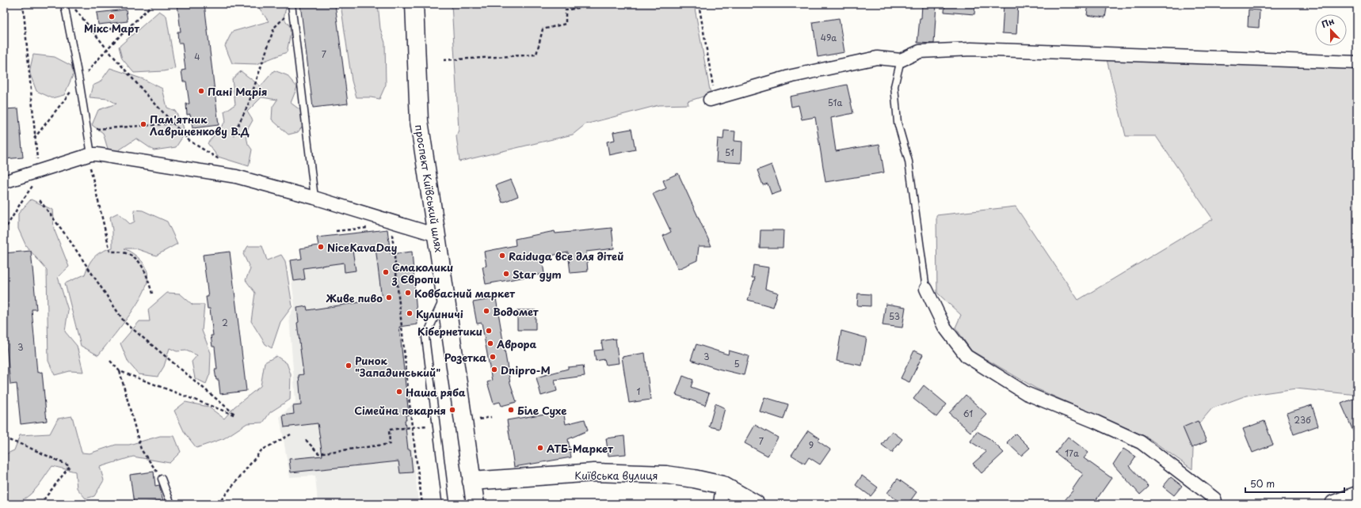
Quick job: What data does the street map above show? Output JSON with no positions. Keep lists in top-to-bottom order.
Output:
{
  "streets": {
    "main road": ["проспект Київський шлях", "Київська вулиця"]
  },
  "crossings": [
    ["проспект Київський шлях", "Київська вулиця"]
  ],
  "places": [
    "Мікс Март",
    "Панi Марiя",
    "Пам'ятник Лавриненкову В.Д",
    "NiceKavaDay",
    "Raiduga все для дітей",
    "Смаколики з Європи",
    "Star gym",
    "Ковбасний маркет",
    "Живе пиво",
    "Водомет",
    "Кулиничі",
    "Кібернетики",
    "Аврора",
    "Розетка",
    "Ринок \"Западинський\"",
    "Dnipro-M",
    "Наша ряба",
    "Сімейна пекарня",
    "Біле Сухе",
    "АТБ-Маркет"
  ],
  "house_numbers": [
    "49а",
    "7",
    "4",
    "51а",
    "51",
    "53",
    "2",
    "3",
    "3",
    "5",
    "1",
    "61",
    "23б",
    "7",
    "9",
    "17а"
  ],
  "scale_bar": "50 m",
  "north": "top"
}
